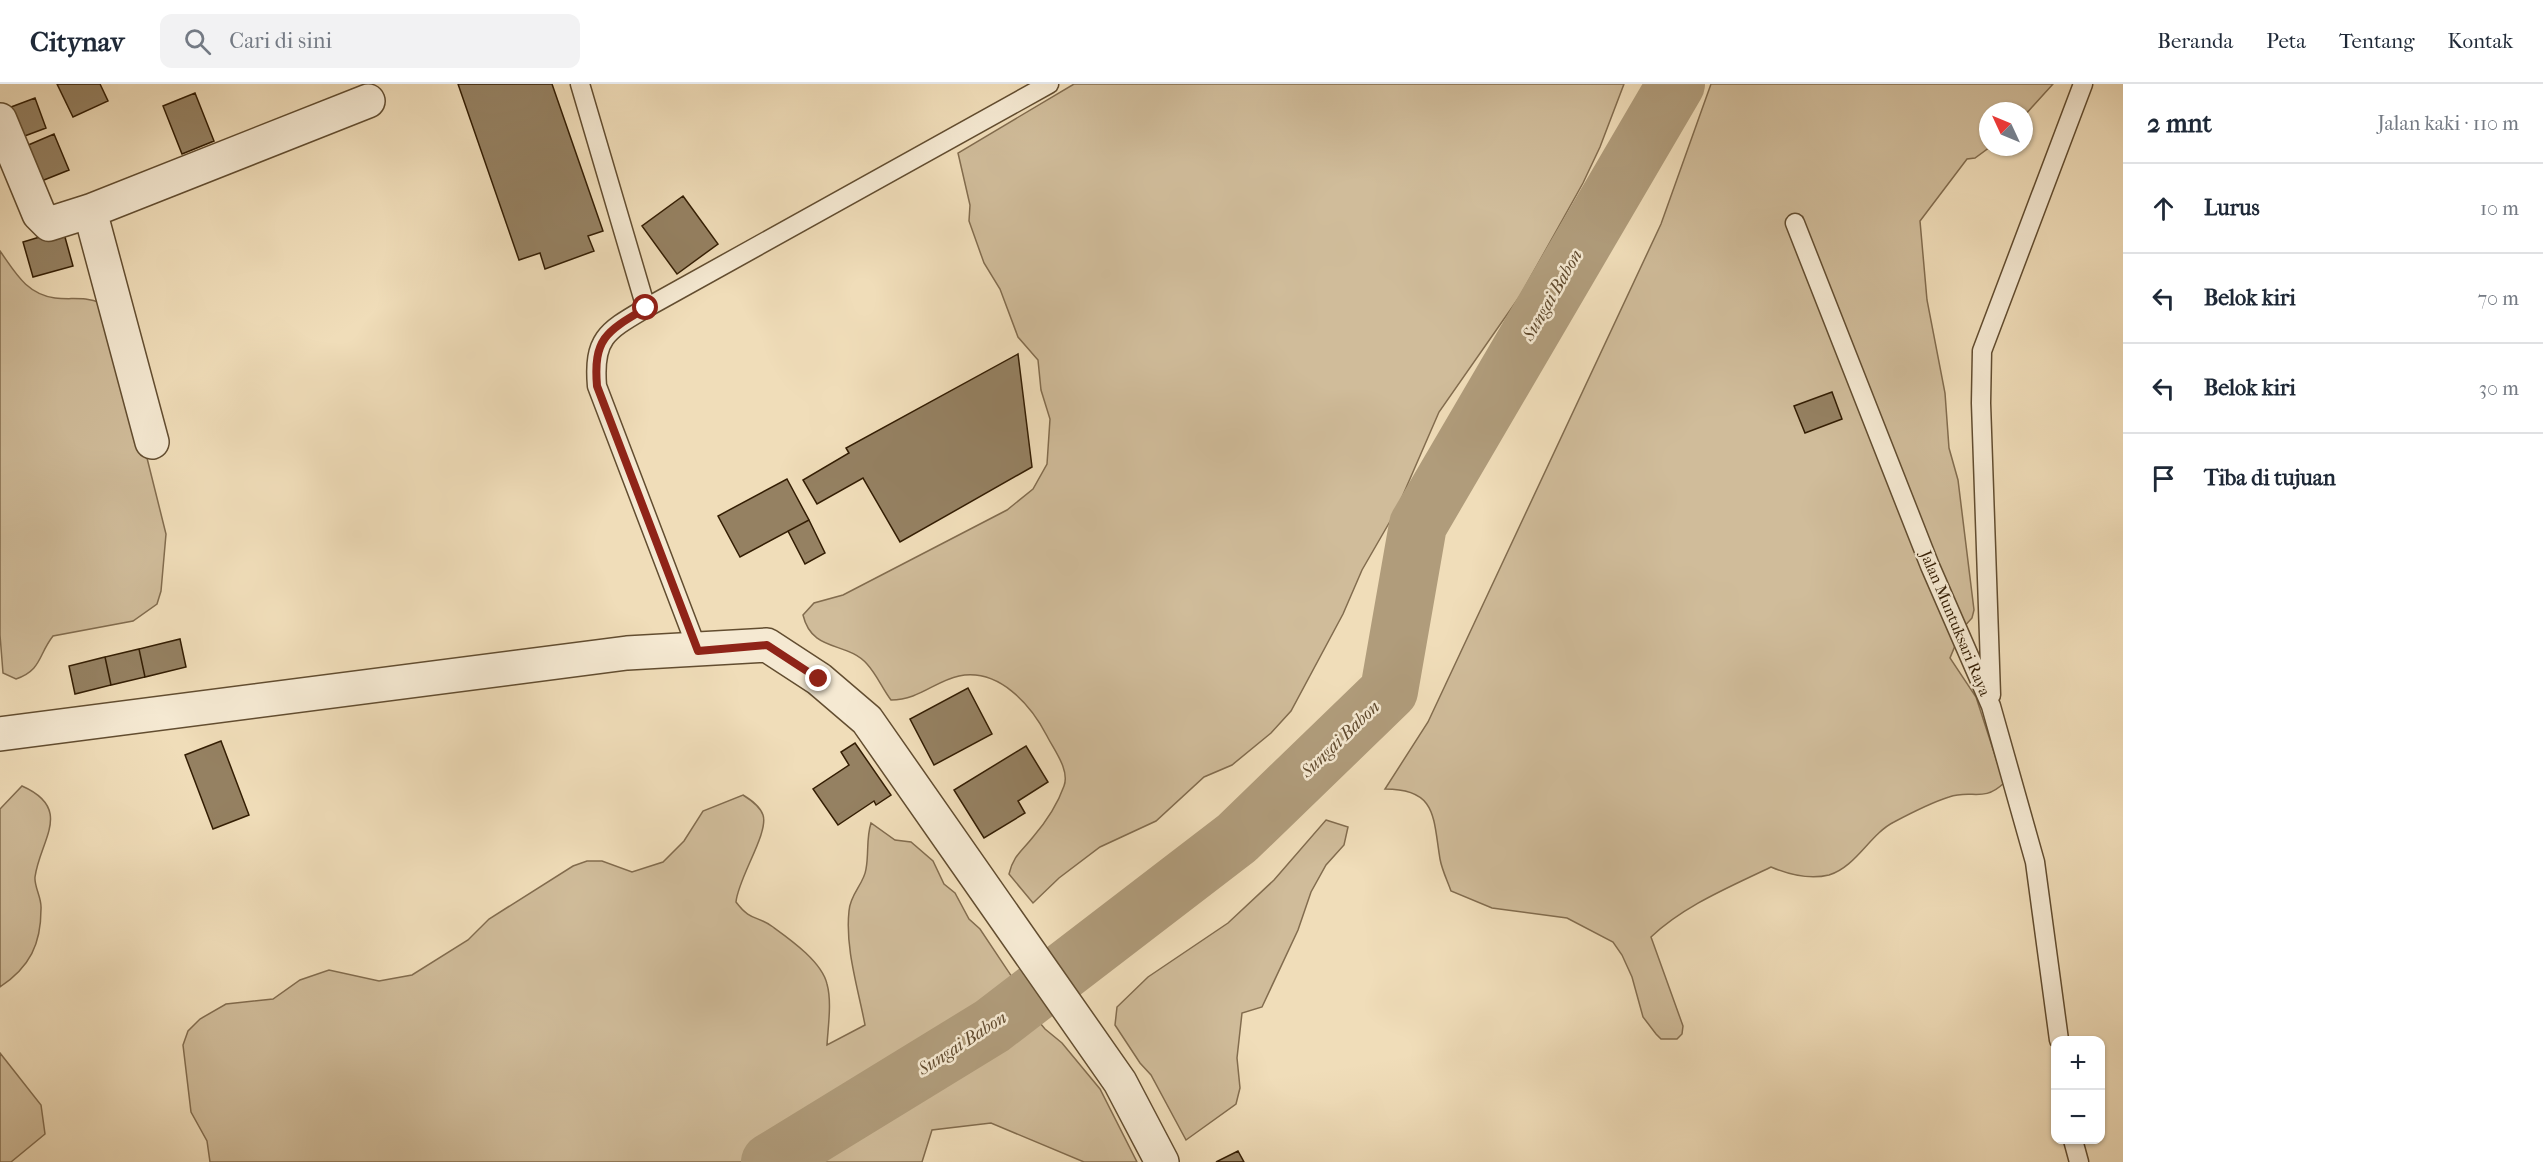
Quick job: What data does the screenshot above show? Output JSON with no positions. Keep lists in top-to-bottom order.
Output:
{
  "streets": {
    "lane": ["Jalan Muntuksari Raya"]
  },
  "water": ["Sungai Babon"],
  "north": "top left",
  "page": {
    "header": "Citynav",
    "search": "Cari di sini",
    "nav": [
      "Beranda",
      "Peta",
      "Tentang",
      "Kontak"
    ],
    "heading": ["2 mnt", "Jalan kaki · 110 m"],
    "list": [
      ["Lurus", "10 m"],
      ["Belok kiri", "70 m"],
      ["Belok kiri", "30 m"],
      "Tiba di tujuan"
    ],
    "map_buttons": ["+", "−"]
  }
}
